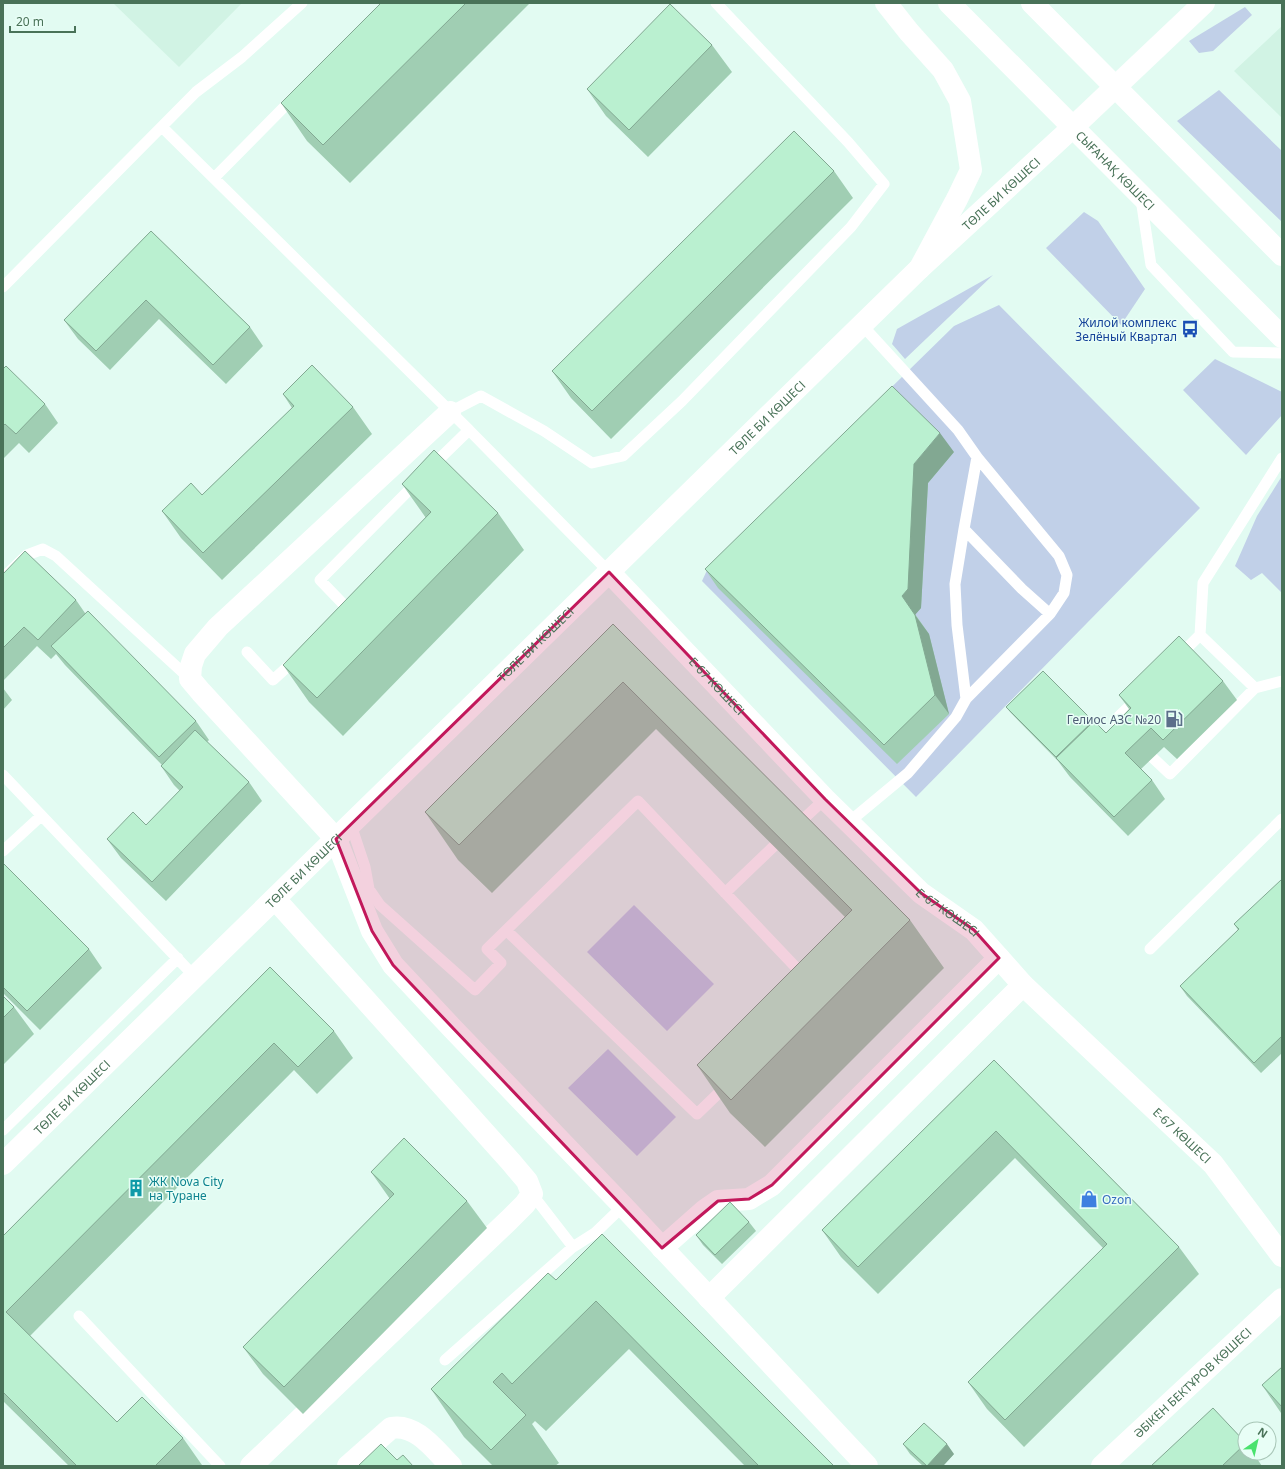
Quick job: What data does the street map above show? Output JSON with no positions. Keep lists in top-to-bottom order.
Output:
{
  "streets": {
    "street": [
      "СЫҒАНАҚ КӨШЕСІ",
      "ТӨЛЕ БИ КӨШЕСІ",
      "Е-67 КӨШЕСІ",
      "ӘБІКЕН БЕКТҰРОВ КӨШЕСІ"
    ]
  },
  "crossings": [
    ["СЫҒАНАҚ КӨШЕСІ", "ТӨЛЕ БИ КӨШЕСІ"],
    ["ТӨЛЕ БИ КӨШЕСІ", "Е-67 КӨШЕСІ"]
  ],
  "places": {
    "bus stop": ["Жилой комплекс Зелёный Квартал"],
    "fuel station": ["Гелиос АЗС №20"],
    "building": ["ЖК Nova City на Туране"],
    "shop": ["Ozon"]
  },
  "scale_bar": "20 m",
  "north": "top right"
}
